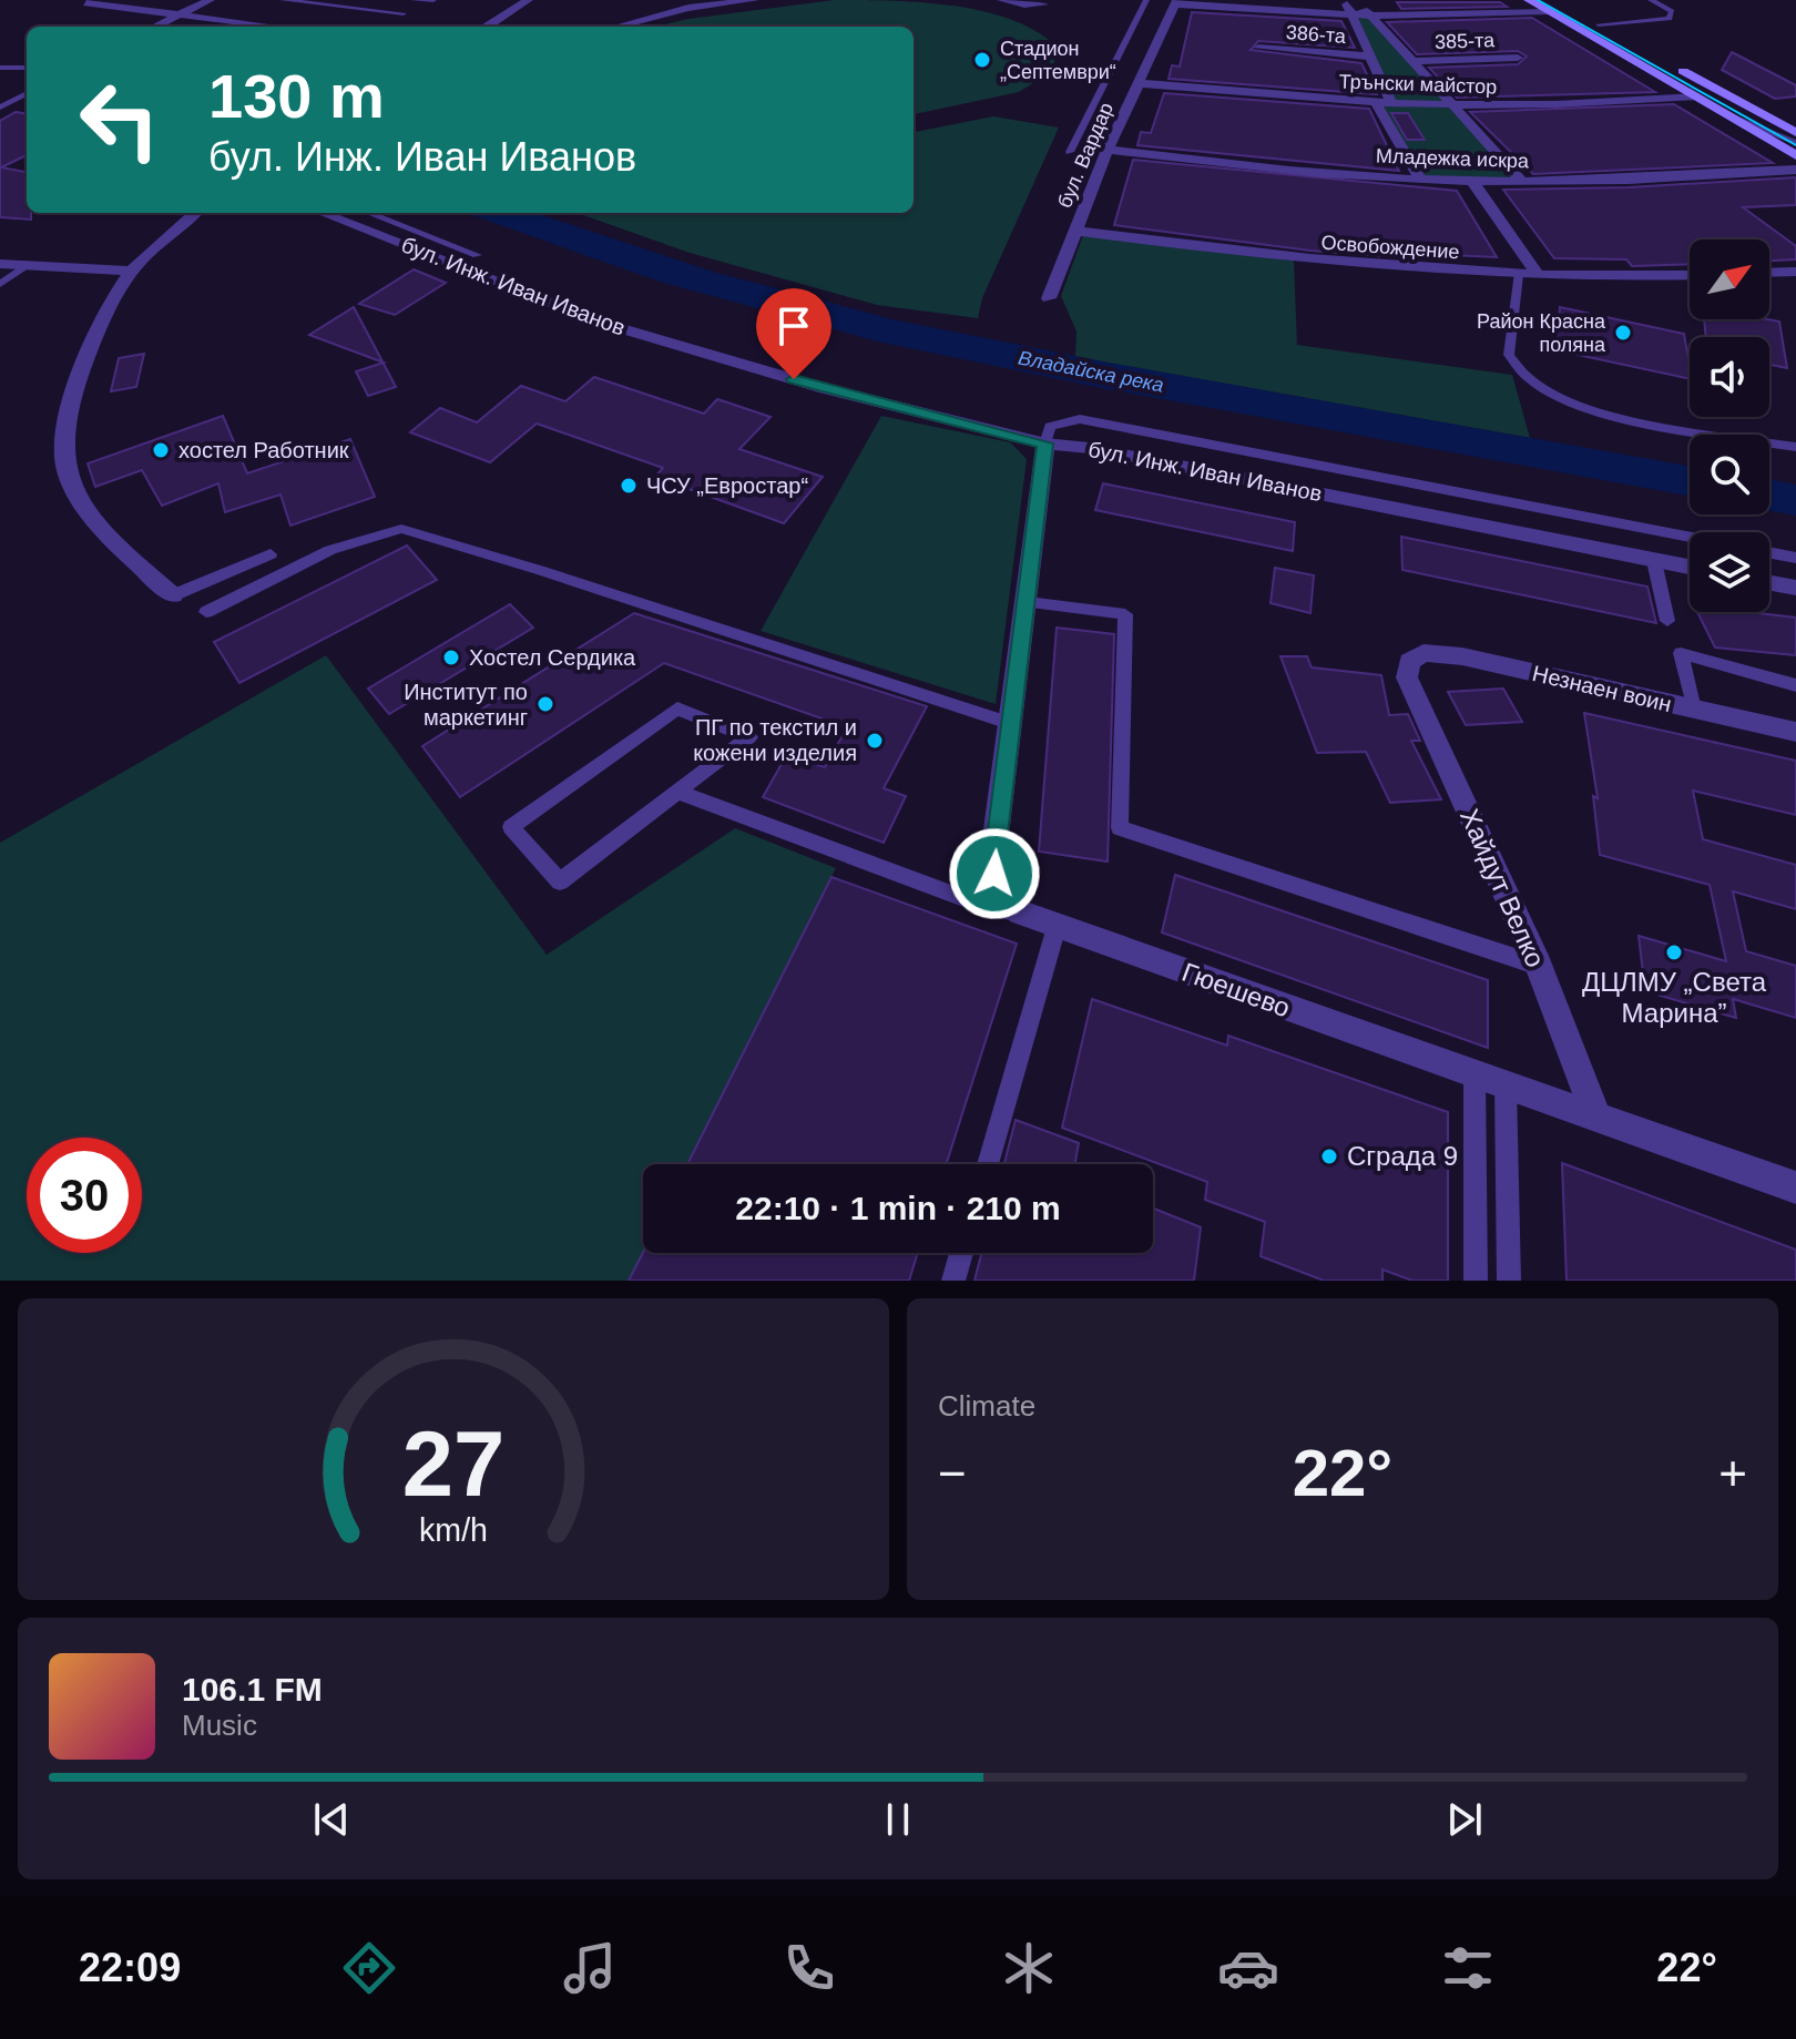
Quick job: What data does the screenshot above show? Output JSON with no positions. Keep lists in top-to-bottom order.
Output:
{
  "streets": {
    "street": [
      "386-та",
      "385-та",
      "Трънски майстор",
      "бул. Вардар",
      "Младежка искра",
      "Освобождение",
      "бул. Инж. Иван Иванов",
      "Незнаен воин",
      "Хайдут Велко",
      "Гюешево"
    ]
  },
  "crossings": [
    ["Трънски майстор", "бул. Вардар"],
    ["бул. Вардар", "Младежка искра"],
    ["бул. Вардар", "Освобождение"],
    ["Незнаен воин", "Хайдут Велко"],
    ["Хайдут Велко", "Гюешево"]
  ],
  "water": ["Владайска река"],
  "places": [
    "Стадион „Септември“",
    "Район Красна поляна",
    "хостел Работник",
    "ЧСУ „Евростар“",
    "Хостел Сердика",
    "Институт по маркетинг",
    "ПГ по текстил и кожени изделия",
    "ДЦЛМУ „Света Марина”",
    "Сграда 9"
  ],
  "north": "top right",
  "page": {
    "turn": ["130 m", "бул. Инж. Иван Иванов"],
    "limit": "30",
    "trip": "22:10 · 1 min · 210 m",
    "tile": "Climate",
    "heat": ["−", "22°", "+"],
    "song": ["106.1 FM", "Music"],
    "tabs": ["22:09", "22°"],
    "gauge": ["27", "km/h"]
  }
}
